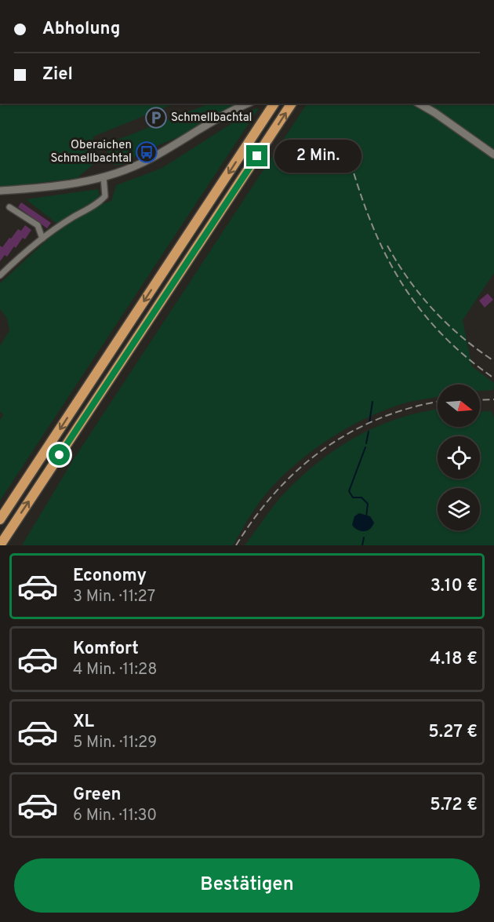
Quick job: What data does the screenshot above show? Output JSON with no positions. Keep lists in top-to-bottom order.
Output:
{
  "places": {
    "parking": ["Schmellbachtal"],
    "bus stop": ["Oberaichen Schmellbachtal"]
  },
  "north": "right",
  "page": {
    "banner": ["Abholung", "Ziel"],
    "bubble": "2 Min.",
    "list": [
      {
        "name": "Economy",
        "note": "3 Min. · 11:27",
        "value": "3.10 €"
      },
      {
        "name": "Komfort",
        "note": "4 Min. · 11:28",
        "value": "4.18 €"
      },
      {
        "name": "XL",
        "note": "5 Min. · 11:29",
        "value": "5.27 €"
      },
      {
        "name": "Green",
        "note": "6 Min. · 11:30",
        "value": "5.72 €"
      }
    ],
    "buttons": "Bestätigen"
  }
}
